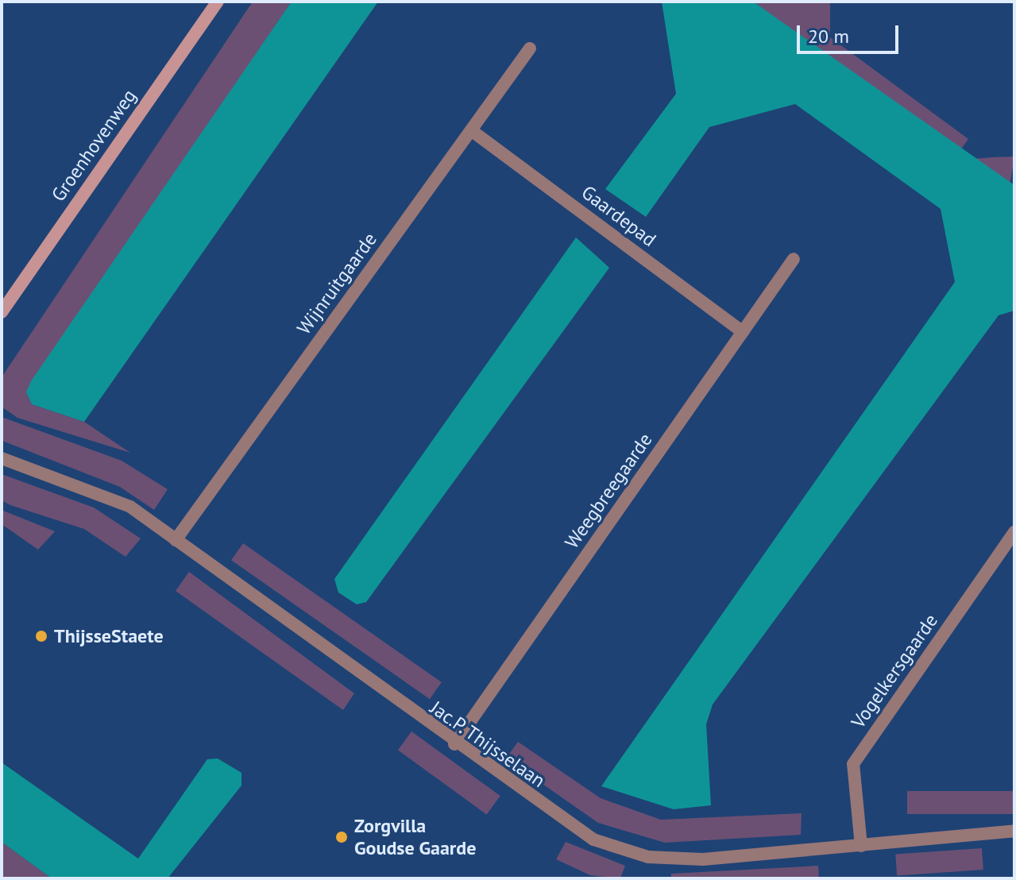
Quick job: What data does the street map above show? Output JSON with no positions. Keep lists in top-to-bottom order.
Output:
{
  "streets": {
    "street": [
      "Groenhovenweg",
      "Gaardepad",
      "Wijnruitgaarde",
      "Weegbreegaarde",
      "Vogelkersgaarde",
      "Jac.P. Thijsselaan"
    ]
  },
  "crossings": [
    ["Gaardepad", "Wijnruitgaarde"],
    ["Gaardepad", "Weegbreegaarde"],
    ["Wijnruitgaarde", "Jac.P. Thijsselaan"],
    ["Weegbreegaarde", "Jac.P. Thijsselaan"],
    ["Vogelkersgaarde", "Jac.P. Thijsselaan"]
  ],
  "places": ["ThijsseStaete", "Zorgvilla Goudse Gaarde"],
  "scale_bar": "20 m"
}
